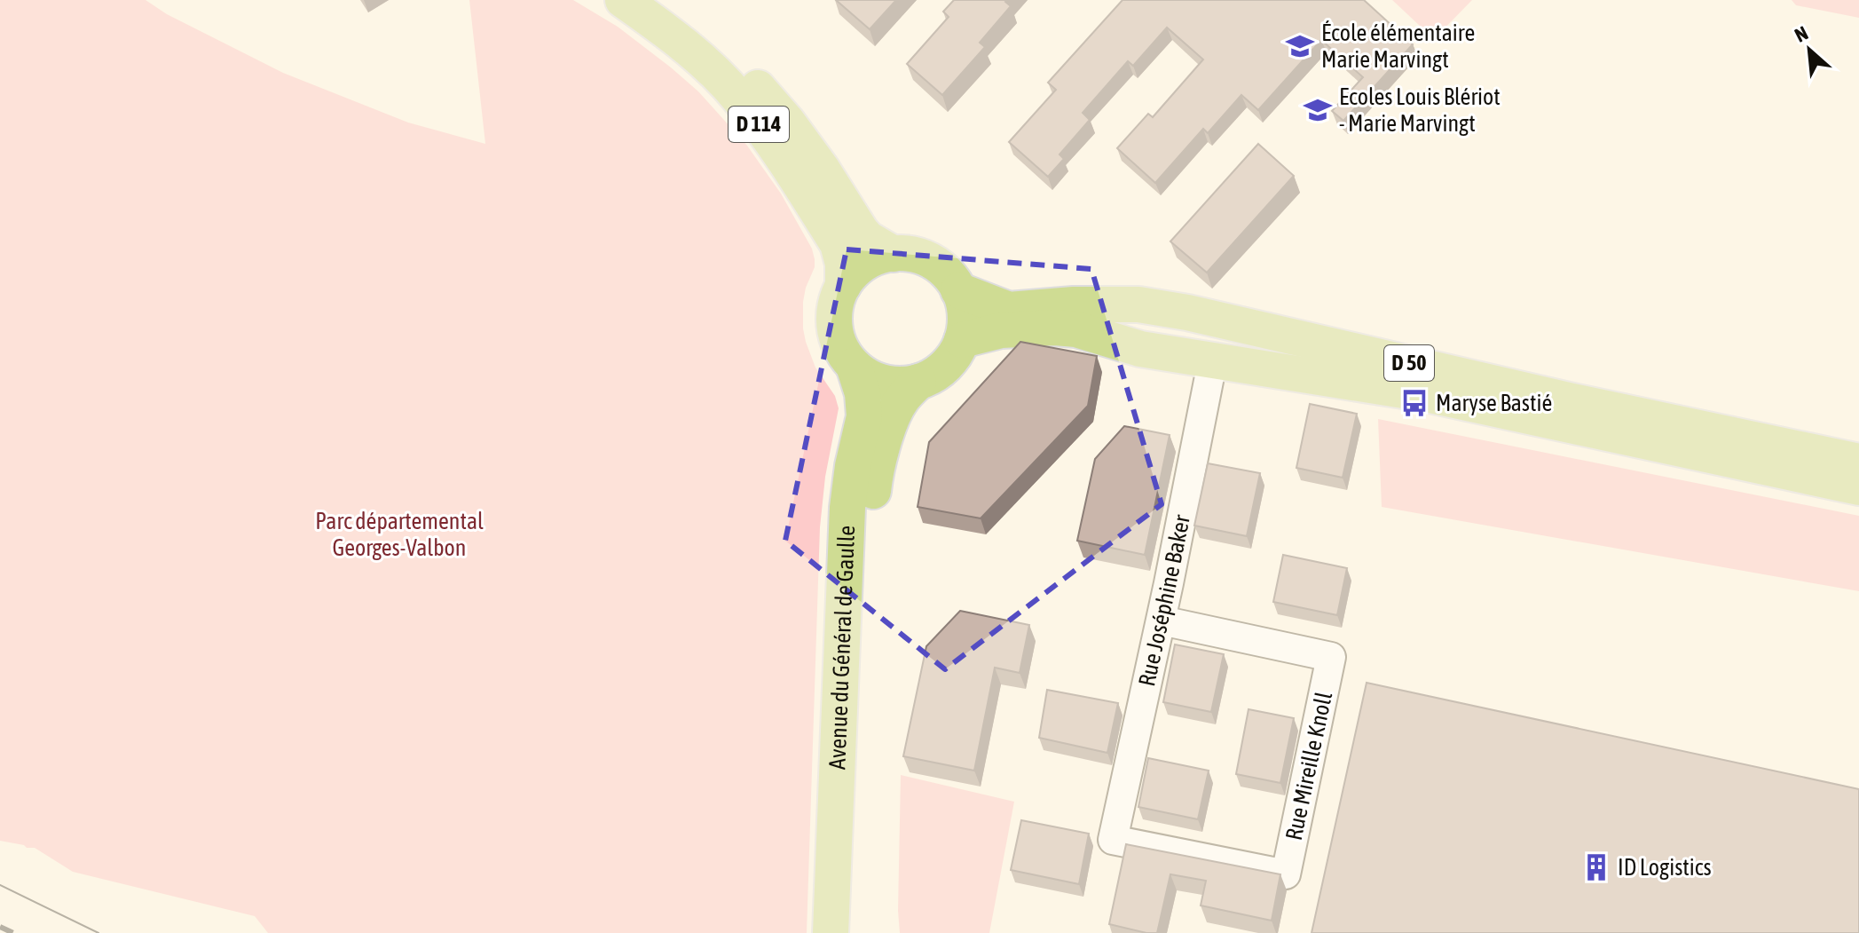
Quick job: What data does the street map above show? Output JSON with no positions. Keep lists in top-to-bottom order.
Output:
{
  "streets": {
    "main road": ["D 114", "D 50", "Avenue du Général de Gaulle"],
    "street": ["Rue Joséphine Baker", "Rue Mireille Knoll"]
  },
  "crossings": [
    ["D 114", "D 50"],
    ["D 114", "Avenue du Général de Gaulle"],
    ["D 50", "Rue Joséphine Baker"],
    ["D 50", "Avenue du Général de Gaulle"],
    ["Rue Joséphine Baker", "Rue Mireille Knoll"]
  ],
  "parks": ["Parc départemental Georges-Valbon"],
  "places": {
    "school or university": ["École élémentaire Marie Marvingt", "Ecoles Louis Blériot - Marie Marvingt"],
    "bus stop": ["Maryse Bastié"],
    "building": ["ID Logistics"]
  },
  "north": "top left"
}
